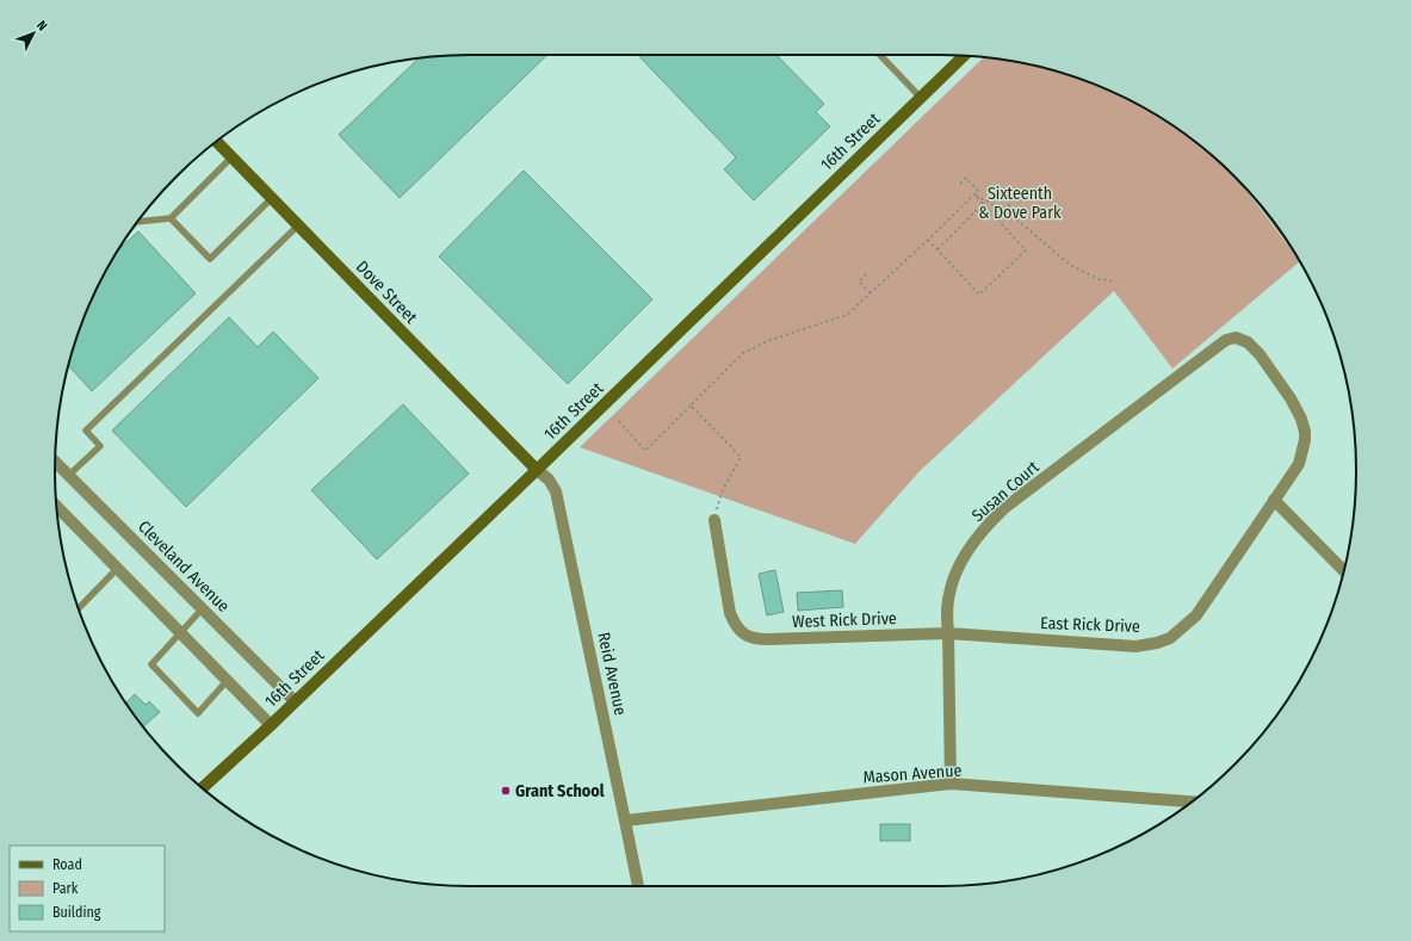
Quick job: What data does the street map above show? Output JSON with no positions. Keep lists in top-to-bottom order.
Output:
{
  "streets": {
    "street": [
      "16th Street",
      "Dove Street",
      "Susan Court",
      "Cleveland Avenue",
      "West Rick Drive",
      "East Rick Drive",
      "Reid Avenue",
      "Mason Avenue"
    ]
  },
  "crossings": [
    ["16th Street", "Dove Street"],
    ["16th Street", "Cleveland Avenue"],
    ["16th Street", "Reid Avenue"],
    ["Dove Street", "Reid Avenue"],
    ["Susan Court", "West Rick Drive"],
    ["Susan Court", "East Rick Drive"],
    ["Susan Court", "Mason Avenue"],
    ["West Rick Drive", "East Rick Drive"],
    ["Reid Avenue", "Mason Avenue"]
  ],
  "parks": ["Sixteenth & Dove Park"],
  "places": ["Grant School"],
  "legend": ["Road", "Park", "Building"],
  "north": "top right"
}
